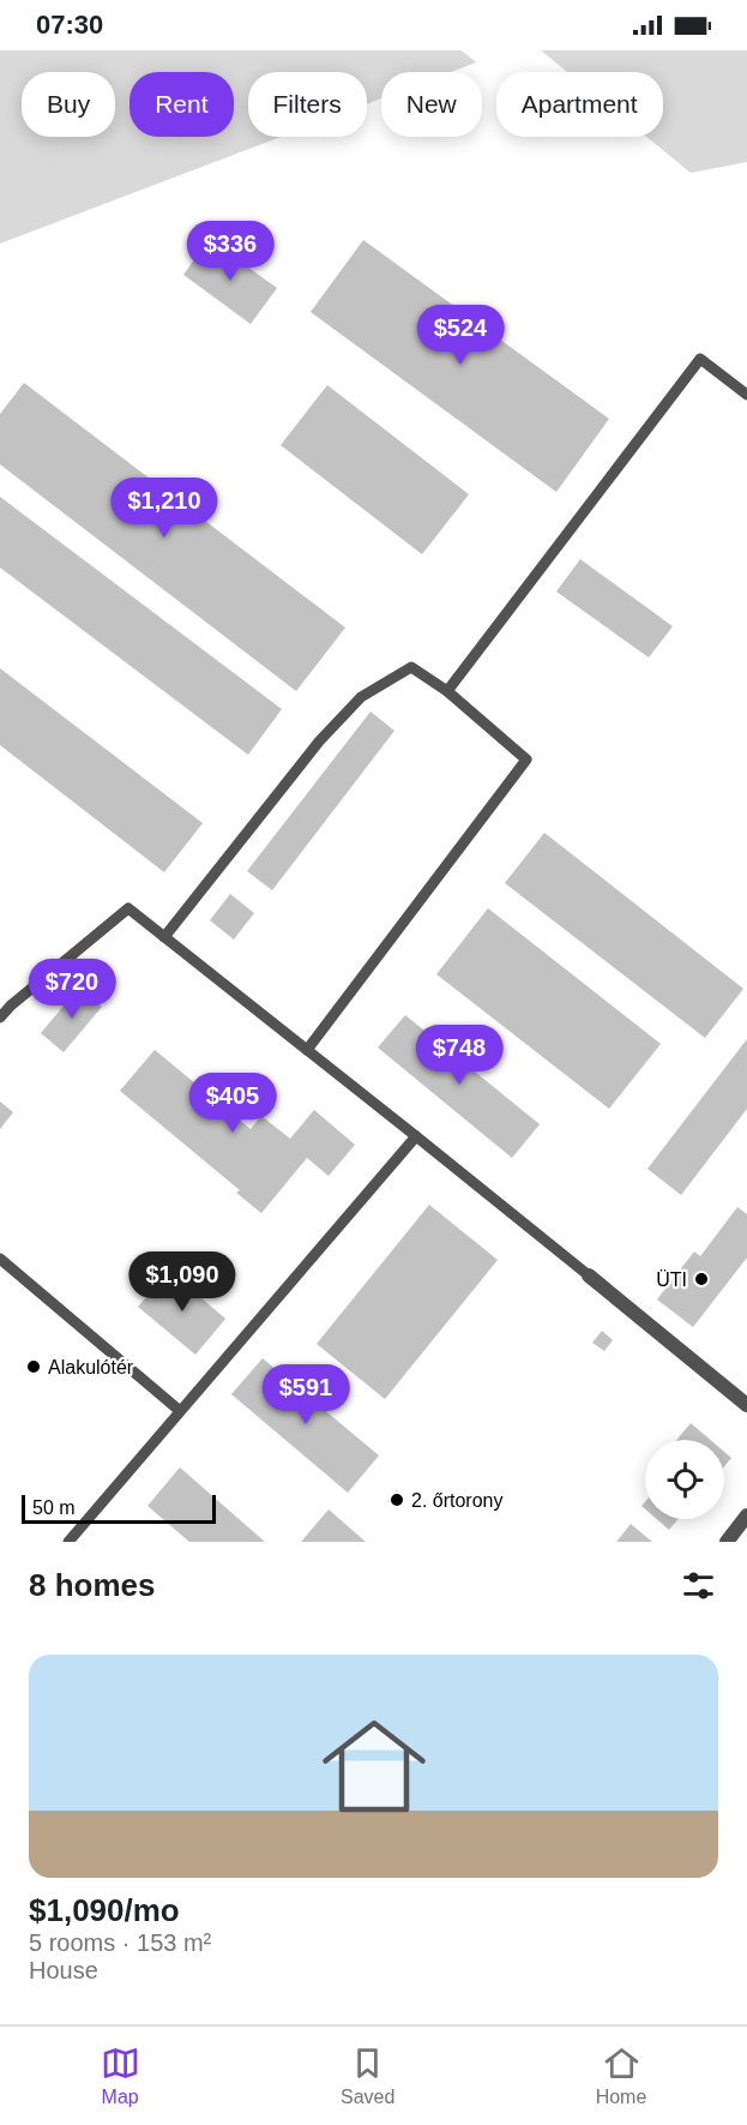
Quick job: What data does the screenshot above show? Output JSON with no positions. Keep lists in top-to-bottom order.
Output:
{
  "places": ["ÜTI", "Alakulótér", "2. őrtorony"],
  "scale_bar": "50 m",
  "page": {
    "status": "07:30",
    "chip": [
      "Buy",
      "Rent",
      "Filters",
      "New",
      "Apartment"
    ],
    "price": [
      "$336",
      "$524",
      "$1,210",
      "$720",
      "$748",
      "$405",
      "$1,090",
      "$591"
    ],
    "scale": "50 m",
    "heading": "8 homes",
    "list": [
      {
        "name": "$1,090/mo",
        "note": "5 rooms · 153 m² · House"
      }
    ],
    "tabs": ["Map", "Saved", "Home"]
  }
}
